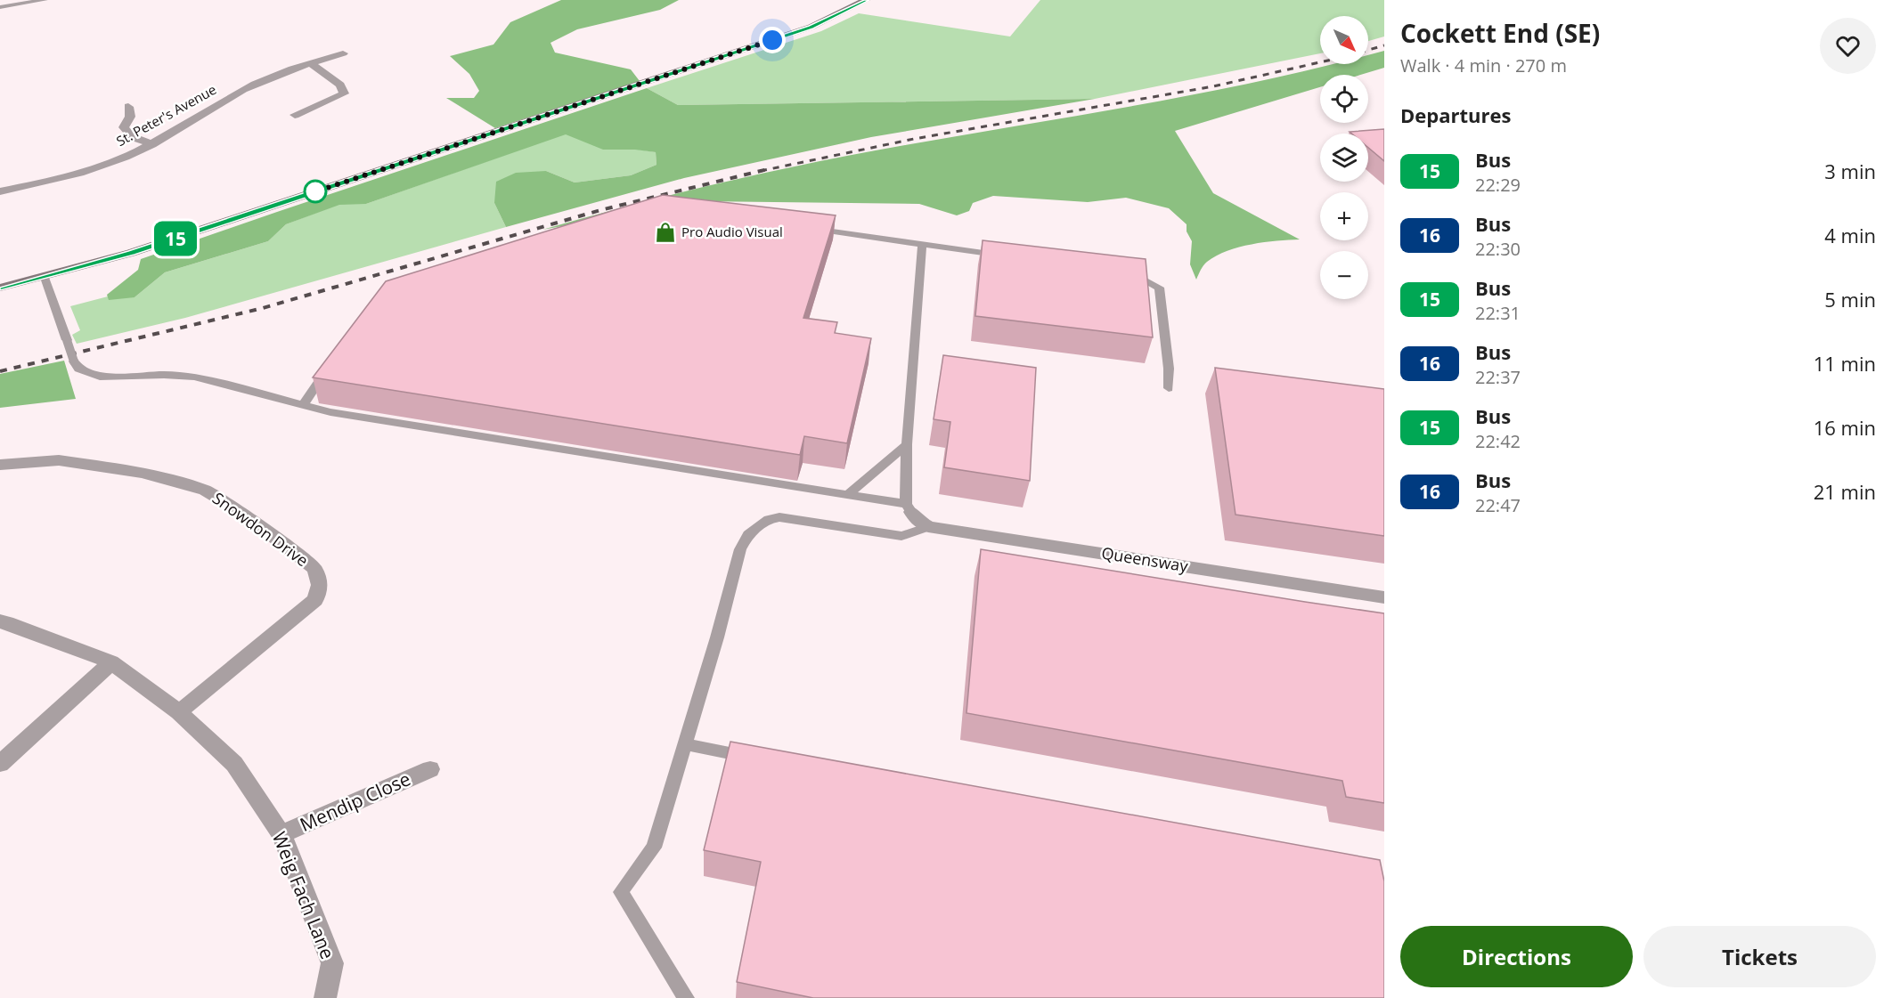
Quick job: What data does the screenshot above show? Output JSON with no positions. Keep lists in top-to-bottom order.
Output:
{
  "streets": {
    "street": [
      "St. Peter's Avenue",
      "Snowdon Drive",
      "Queensway",
      "Mendip Close",
      "Weig Fach Lane"
    ]
  },
  "crossings": [
    ["Snowdon Drive", "Weig Fach Lane"],
    ["Mendip Close", "Weig Fach Lane"]
  ],
  "places": {
    "shop": ["Pro Audio Visual"]
  },
  "lines": ["bus line 15"],
  "north": "bottom right",
  "page": {
    "on_map": "15",
    "heading": [
      ["Cockett End (SE)", "Walk · 4 min · 270 m"],
      "Departures"
    ],
    "map_buttons": ["+", "−"],
    "list": [
      {
        "mark": "15",
        "name": "Bus",
        "note": "22:29",
        "value": "3 min"
      },
      {
        "mark": "16",
        "name": "Bus",
        "note": "22:30",
        "value": "4 min"
      },
      {
        "mark": "15",
        "name": "Bus",
        "note": "22:31",
        "value": "5 min"
      },
      {
        "mark": "16",
        "name": "Bus",
        "note": "22:37",
        "value": "11 min"
      },
      {
        "mark": "15",
        "name": "Bus",
        "note": "22:42",
        "value": "16 min"
      },
      {
        "mark": "16",
        "name": "Bus",
        "note": "22:47",
        "value": "21 min"
      }
    ],
    "buttons": ["Directions", "Tickets"]
  }
}
